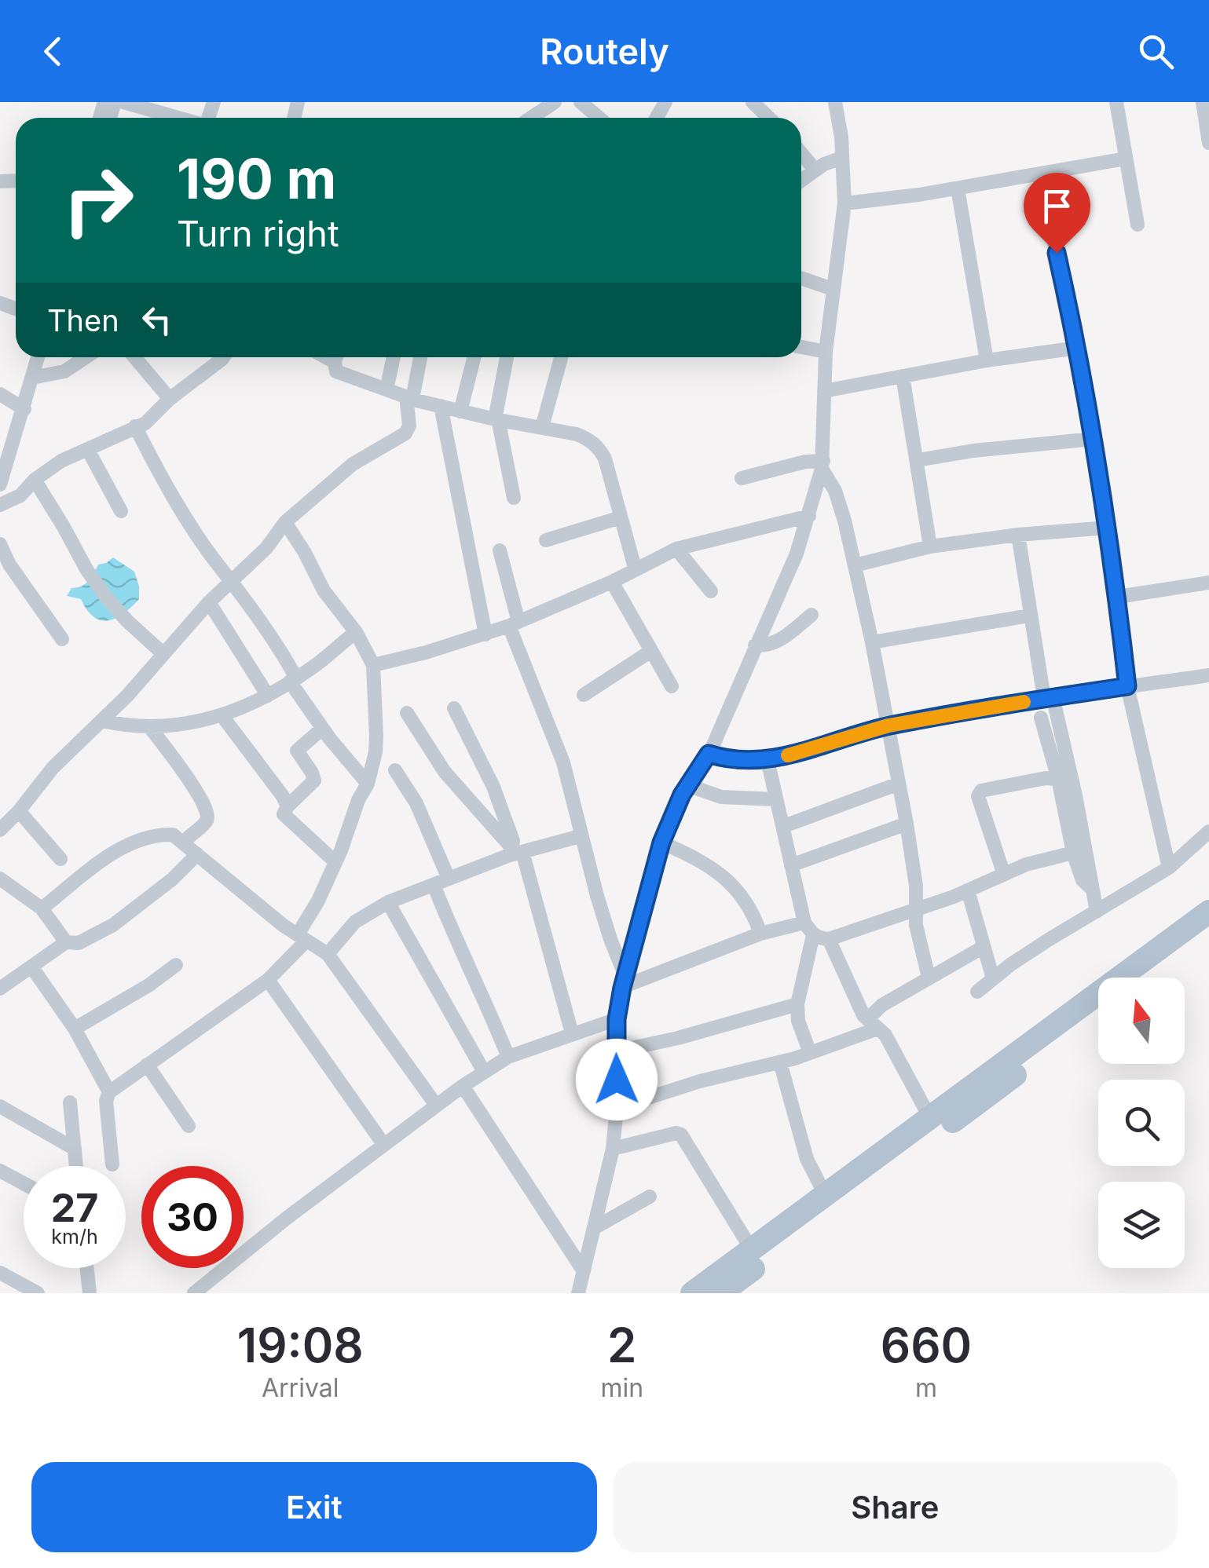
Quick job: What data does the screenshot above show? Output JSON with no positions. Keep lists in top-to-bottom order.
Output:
{
  "north": "top",
  "page": {
    "header": "Routely",
    "turn": ["190 m", "Turn right"],
    "then": "Then",
    "speed": "27 km/h",
    "limit": "30",
    "eta": [
      "19:08",
      "Arrival",
      "2",
      "min",
      "660",
      "m"
    ],
    "buttons": ["Exit", "Share"]
  }
}
